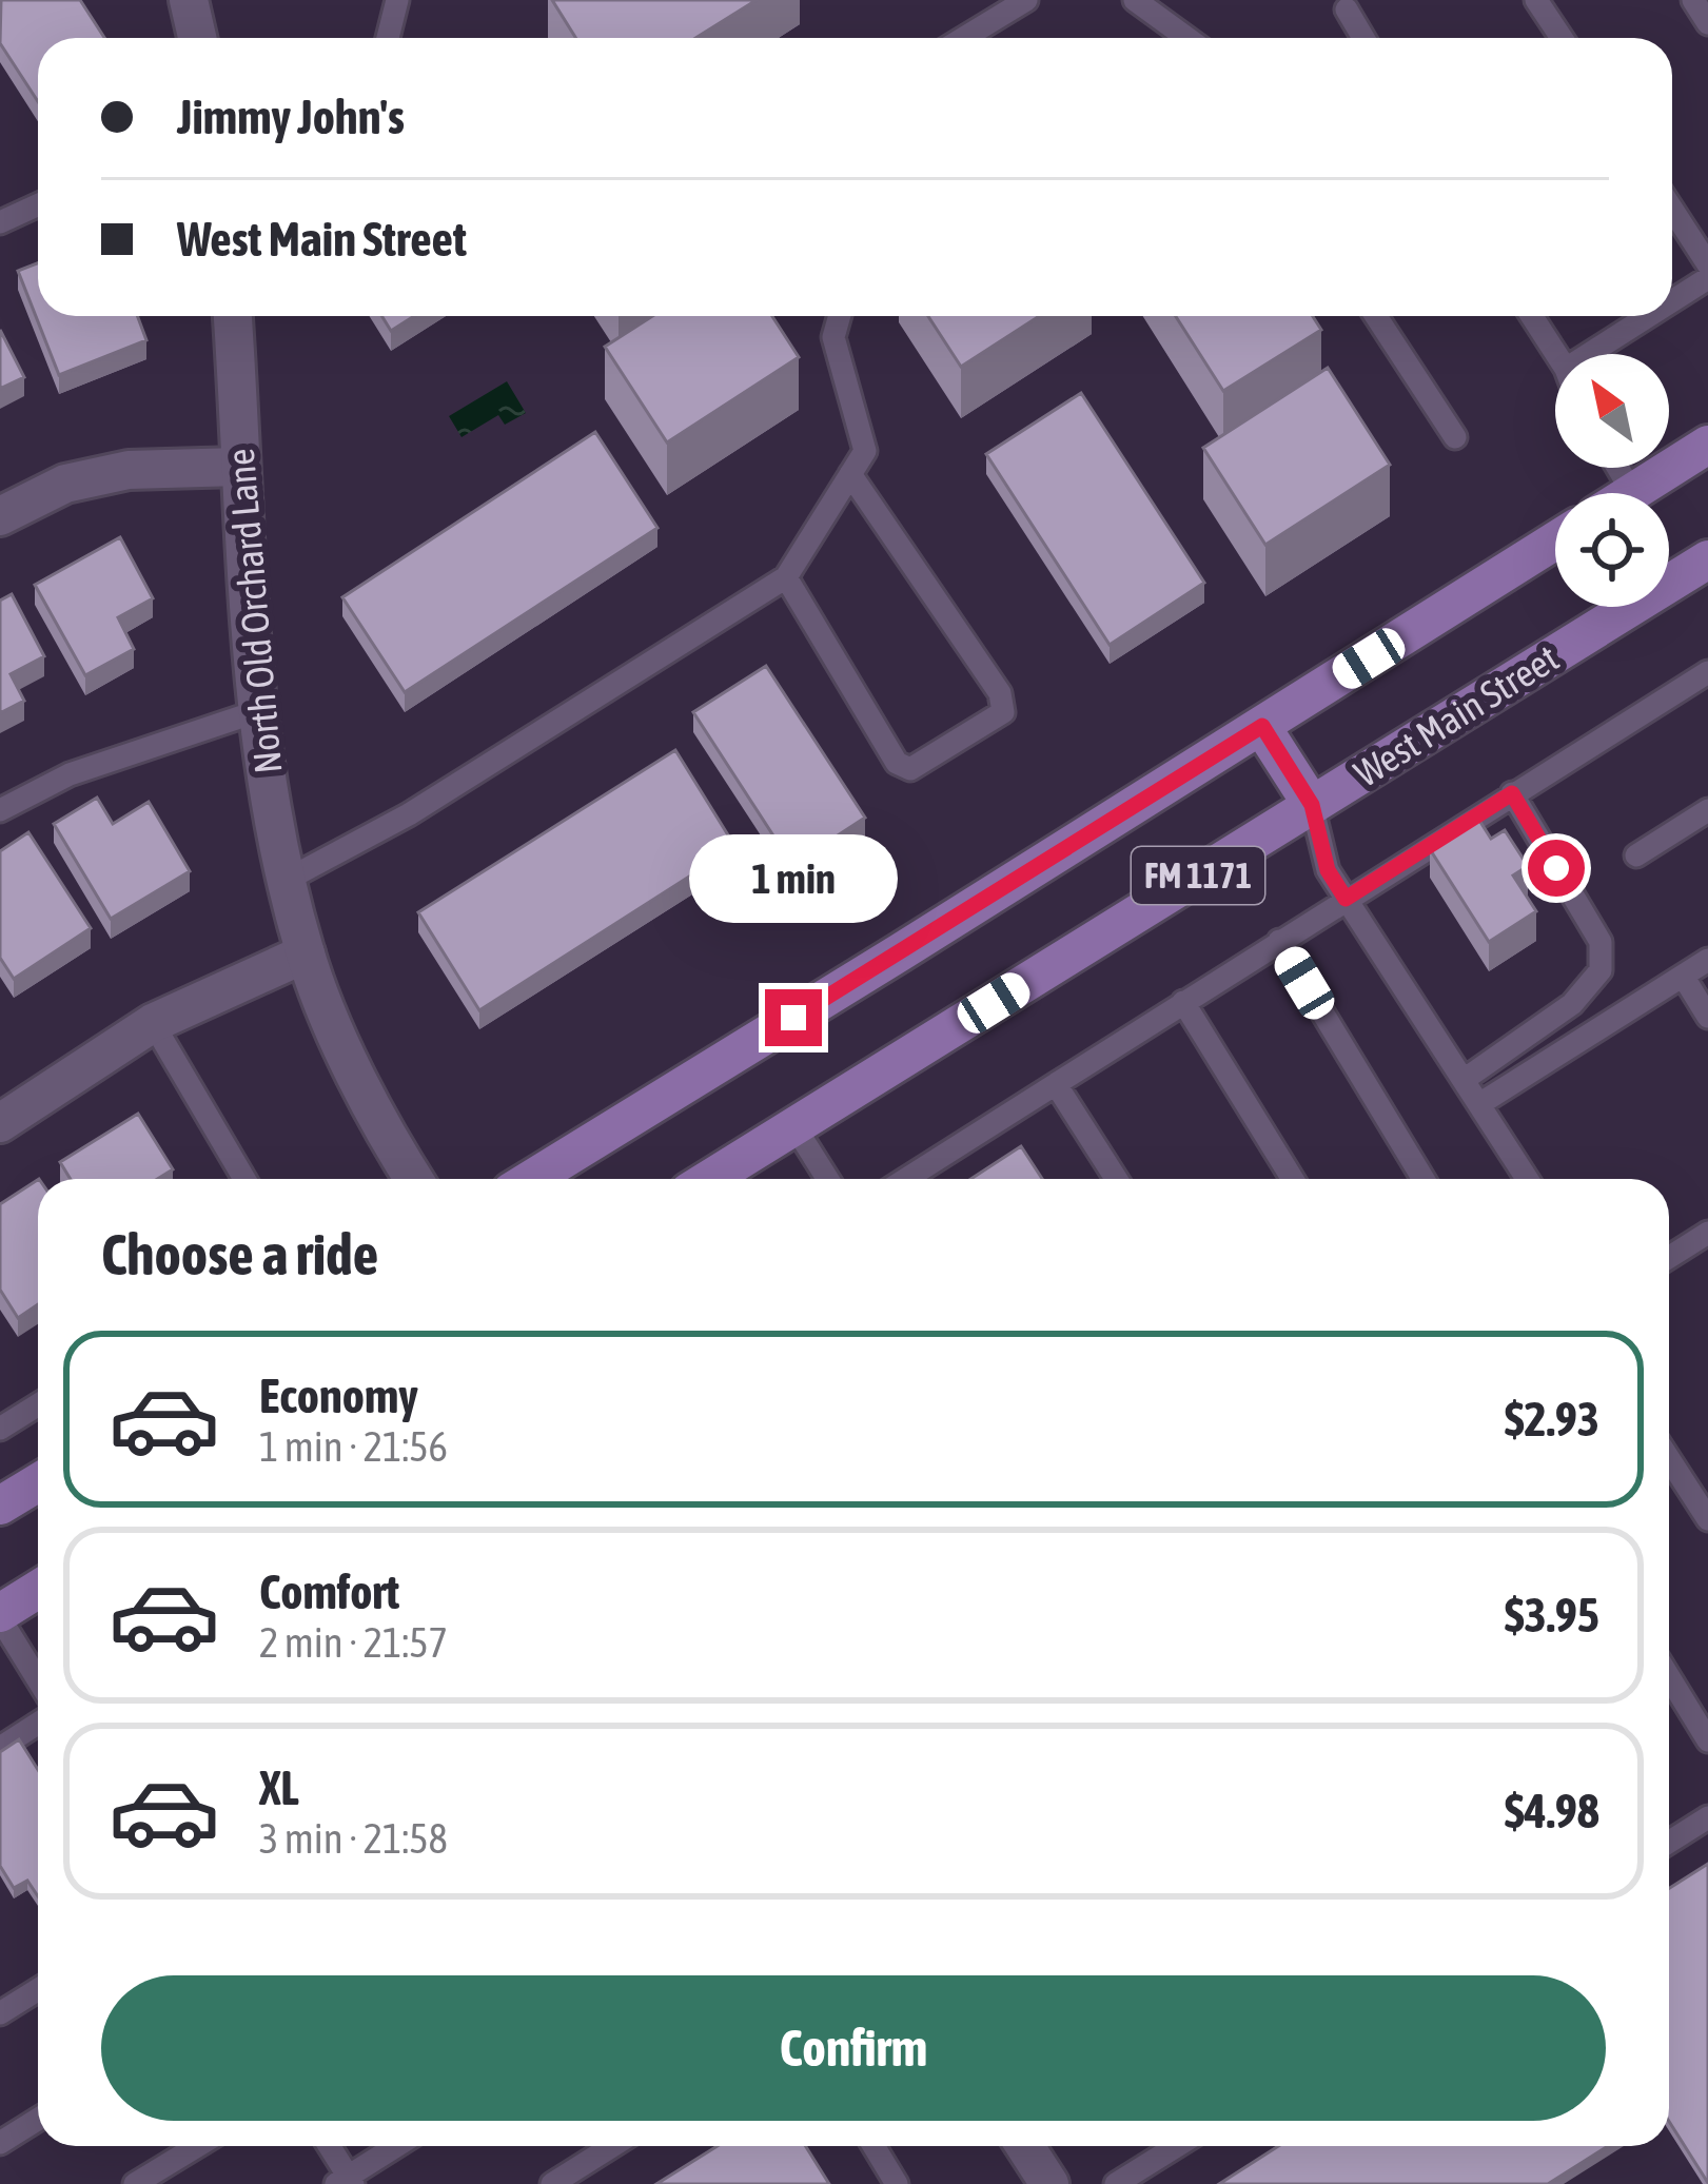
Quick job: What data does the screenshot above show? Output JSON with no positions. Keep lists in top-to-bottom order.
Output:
{
  "streets": {
    "main road": ["West Main Street", "FM 1171"],
    "street": ["North Old Orchard Lane"]
  },
  "north": "top left",
  "page": {
    "banner": ["Jimmy John's", "West Main Street"],
    "bubble": "1 min",
    "heading": "Choose a ride",
    "list": [
      {
        "name": "Economy",
        "note": "1 min · 21:56",
        "value": "$2.93"
      },
      {
        "name": "Comfort",
        "note": "2 min · 21:57",
        "value": "$3.95"
      },
      {
        "name": "XL",
        "note": "3 min · 21:58",
        "value": "$4.98"
      }
    ],
    "buttons": "Confirm"
  }
}
